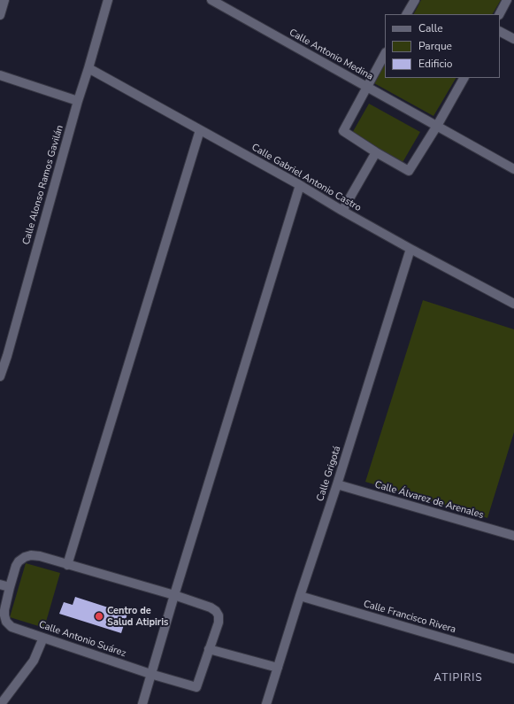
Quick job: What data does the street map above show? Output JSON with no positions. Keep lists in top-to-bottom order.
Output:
{
  "streets": {
    "street": [
      "Calle Antonio Medina",
      "Calle Gabriel Antonio Castro",
      "Calle Alonso Ramos Gavilán",
      "Calle Grigotá",
      "Calle Álvarez de Arenales",
      "Calle Francisco Rivera",
      "Calle Antonio Suárez"
    ]
  },
  "crossings": [
    ["Calle Gabriel Antonio Castro", "Calle Alonso Ramos Gavilán"],
    ["Calle Gabriel Antonio Castro", "Calle Grigotá"],
    ["Calle Grigotá", "Calle Álvarez de Arenales"],
    ["Calle Grigotá", "Calle Francisco Rivera"]
  ],
  "districts": ["ATIPIRIS"],
  "places": ["Centro de Salud Atipiris"],
  "legend": ["Calle", "Parque", "Edificio"]
}
